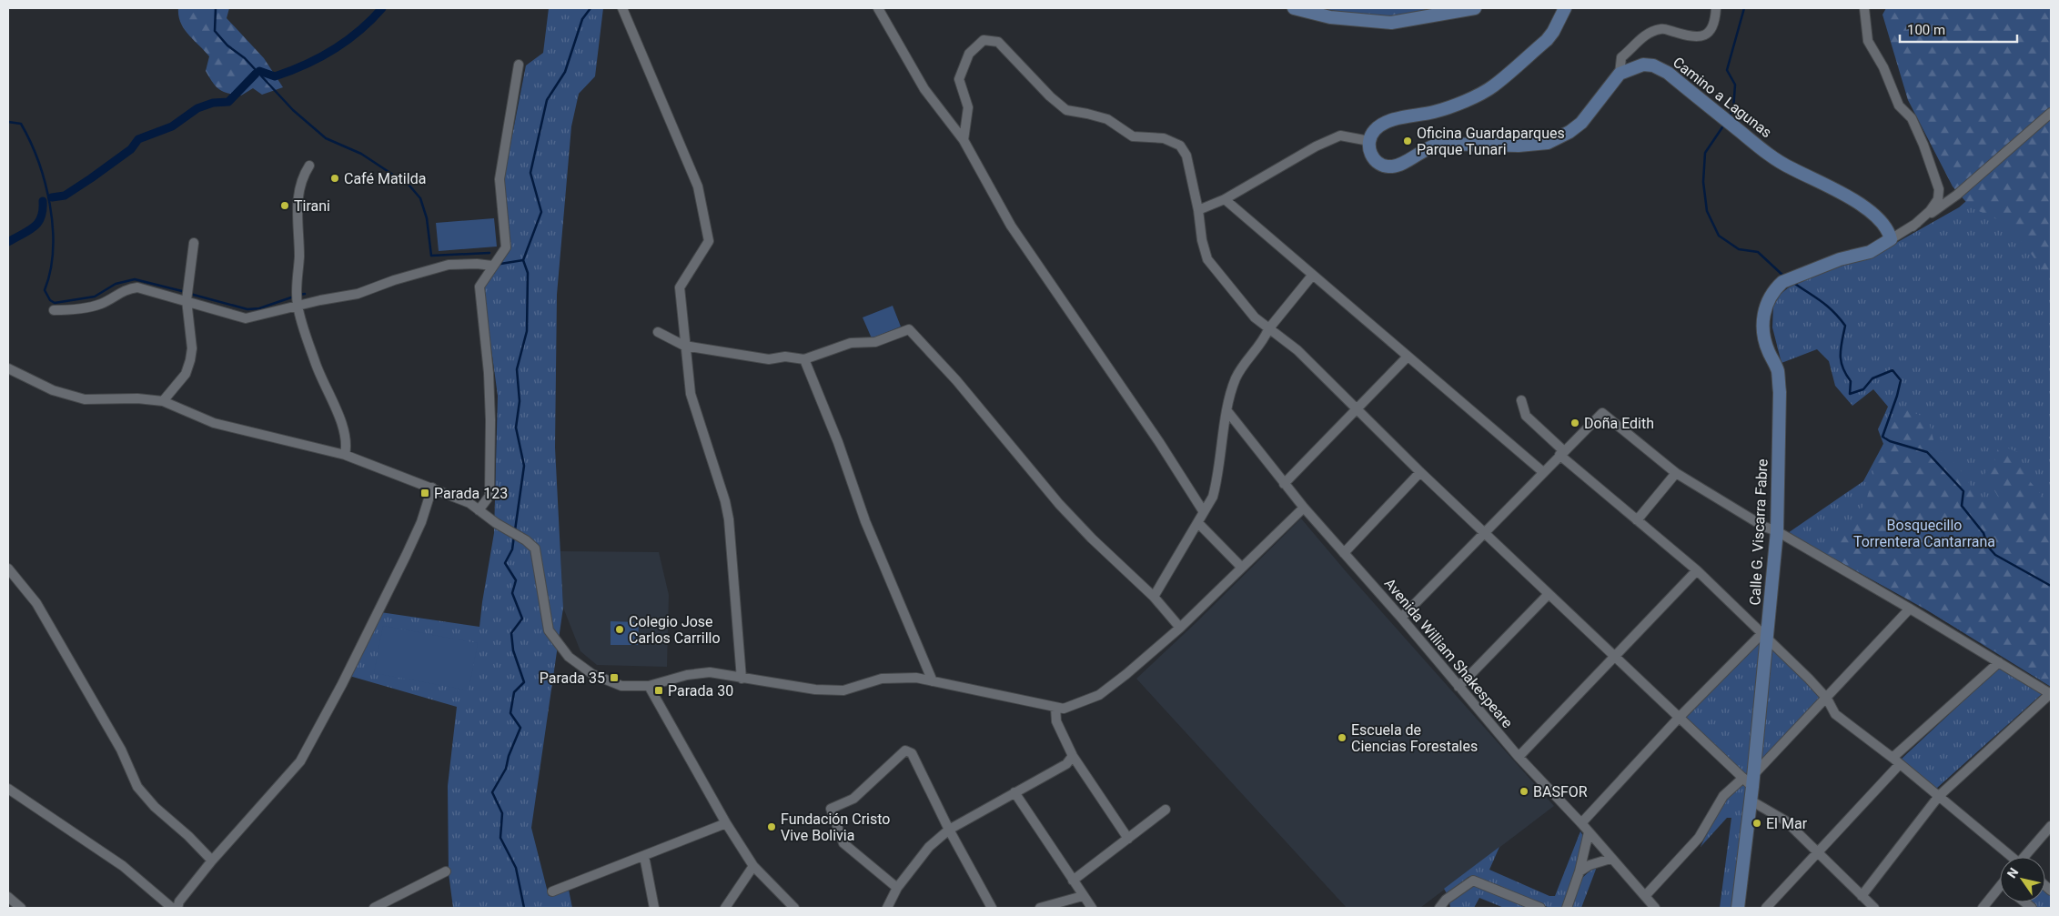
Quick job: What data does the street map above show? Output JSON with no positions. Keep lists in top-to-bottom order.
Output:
{
  "streets": {
    "street": ["Camino a Lagunas", "Calle G. Viscarra Fabre", "Avenida William Shakespeare"]
  },
  "crossings": [
    ["Camino a Lagunas", "Calle G. Viscarra Fabre"]
  ],
  "parks": ["Bosquecillo Torrentera Cantarrana"],
  "places": {
    "other": [
      "Oficina Guardaparques Parque Tunari",
      "Café Matilda",
      "Tirani",
      "Doña Edith",
      "Colegio Jose Carlos Carrillo",
      "Escuela de Ciencias Forestales",
      "BASFOR",
      "El Mar",
      "Fundación Cristo Vive Bolivia"
    ],
    "transit": ["Parada 123", "Parada 35", "Parada 30"]
  },
  "scale_bar": "100 m",
  "north": "top left"
}
